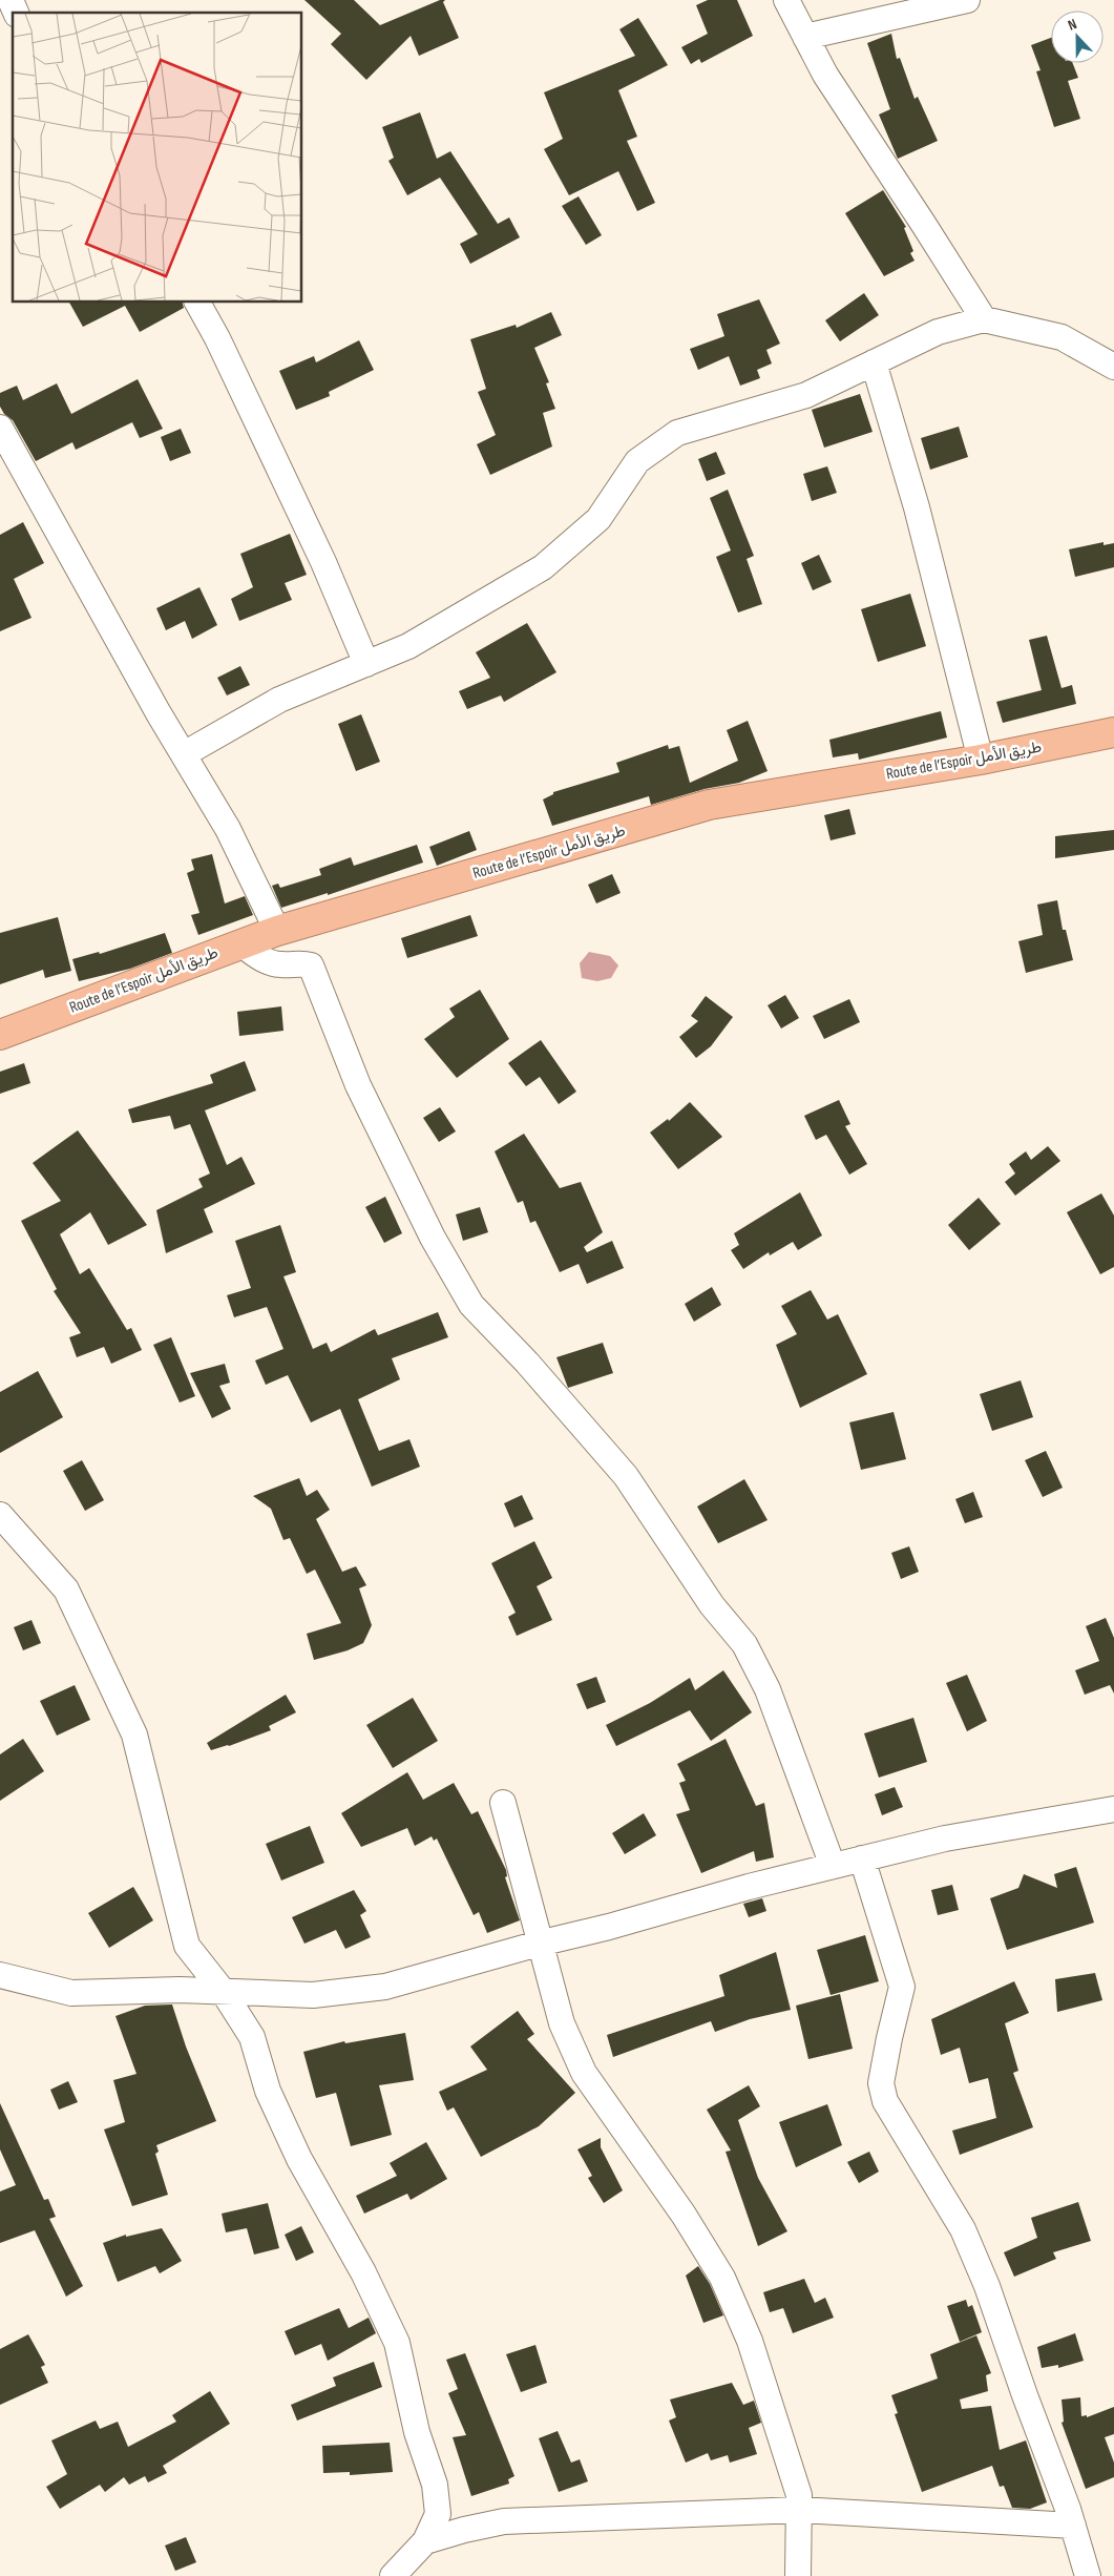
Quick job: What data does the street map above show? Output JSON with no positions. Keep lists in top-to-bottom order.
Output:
{
  "streets": {
    "highway": ["Route de l’Espoir طريق الأمل"]
  },
  "north": "top"
}
